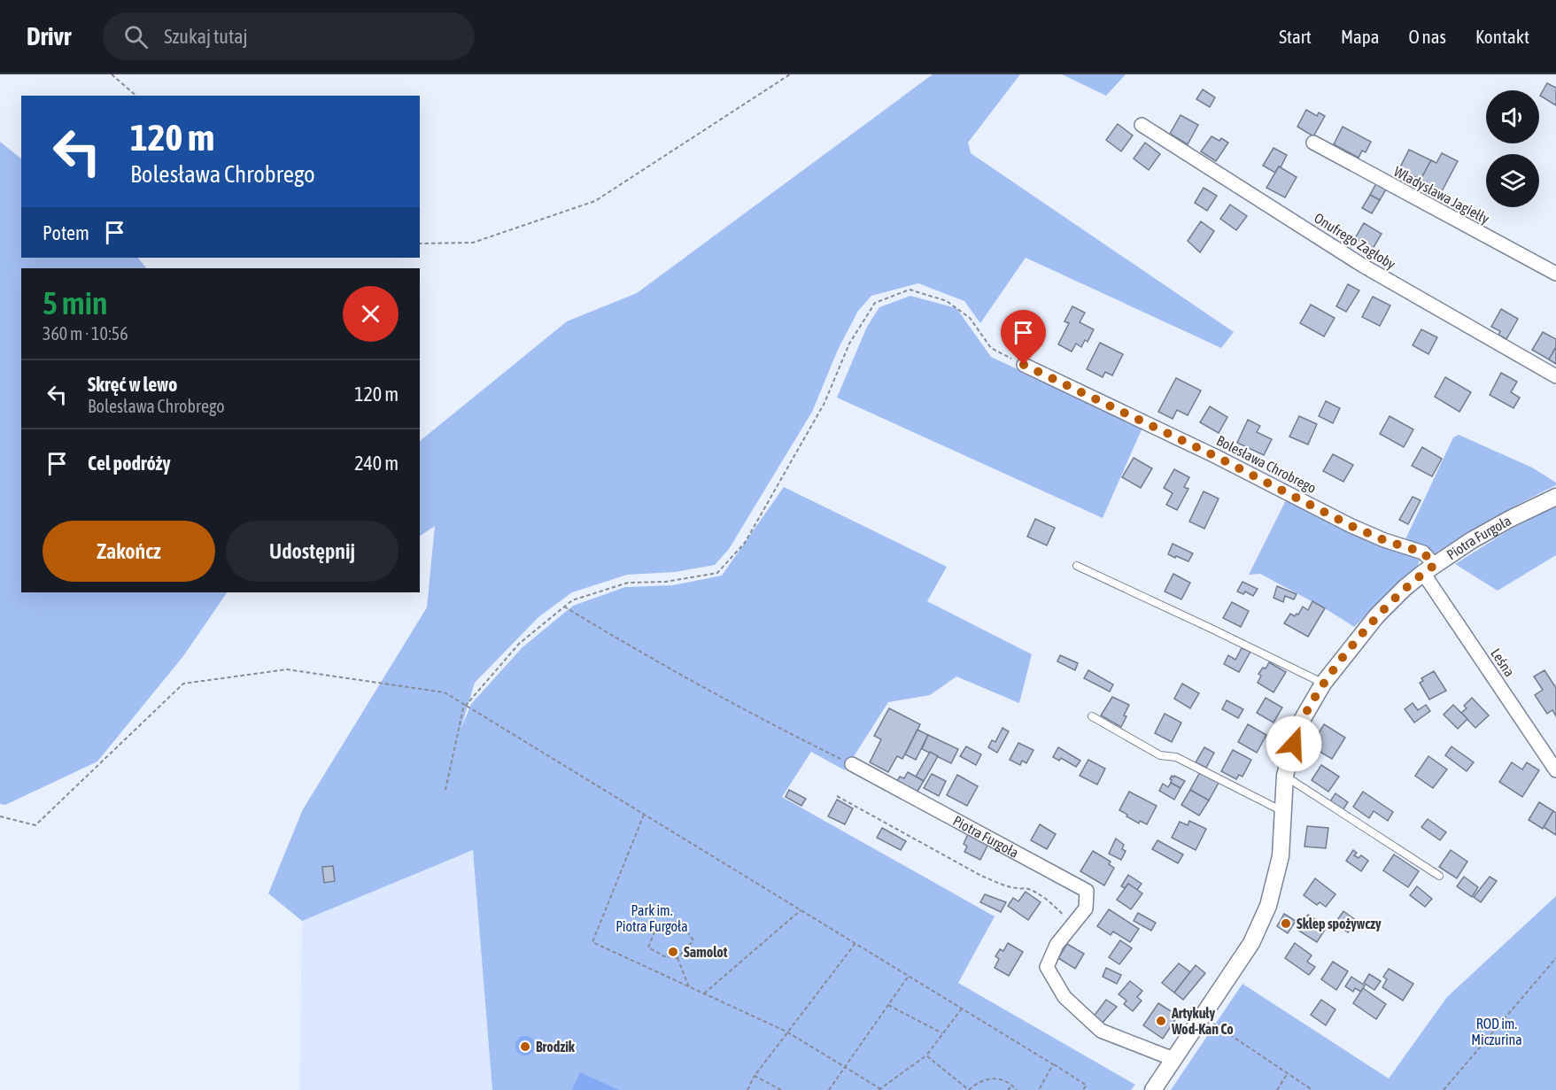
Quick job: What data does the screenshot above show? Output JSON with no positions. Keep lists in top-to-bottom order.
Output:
{
  "streets": {
    "street": [
      "Władysława Jagiełły",
      "Onufrego Zagłoby",
      "Bolesława Chrobrego",
      "Piotra Furgoła",
      "Leśna"
    ]
  },
  "crossings": [
    ["Bolesława Chrobrego", "Piotra Furgoła"],
    ["Bolesława Chrobrego", "Leśna"],
    ["Piotra Furgoła", "Leśna"]
  ],
  "parks": ["Park im. Piotra Furgoła", "ROD im. Miczurina"],
  "places": [
    "Sklep spożywczy",
    "Samolot",
    "Artykuły Wod-Kan Co",
    "Brodzik"
  ],
  "page": {
    "header": "Drivr",
    "search": "Szukaj tutaj",
    "nav": [
      "Start",
      "Mapa",
      "O nas",
      "Kontakt"
    ],
    "turn": ["120 m", "Bolesława Chrobrego"],
    "then": "Potem",
    "heading": ["5 min", "360 m · 10:56"],
    "list": [
      {
        "name": "Skręć w lewo",
        "note": "Bolesława Chrobrego",
        "value": "120 m"
      },
      {
        "name": "Cel podróży",
        "value": "240 m"
      }
    ],
    "buttons": ["Zakończ", "Udostępnij"]
  }
}
